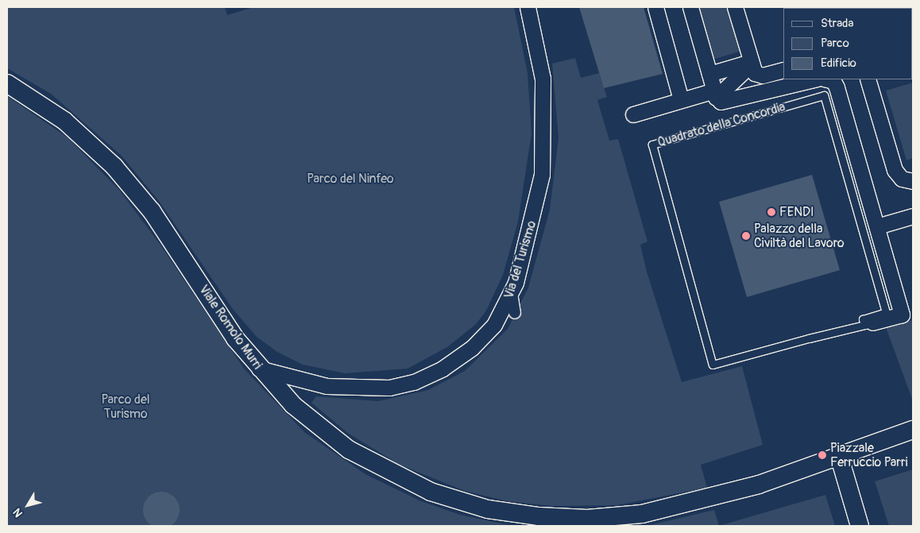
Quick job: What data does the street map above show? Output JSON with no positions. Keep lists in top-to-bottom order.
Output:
{
  "streets": {
    "street": ["Quadrato della Concordia", "Via del Turismo", "Viale Romolo Murri"]
  },
  "crossings": [
    ["Via del Turismo", "Viale Romolo Murri"]
  ],
  "parks": ["Parco del Ninfeo", "Parco del Turismo"],
  "places": ["FENDI", "Palazzo della Civiltà del Lavoro", "Piazzale Ferruccio Parri"],
  "legend": ["Strada", "Parco", "Edificio"],
  "north": "bottom left"
}
